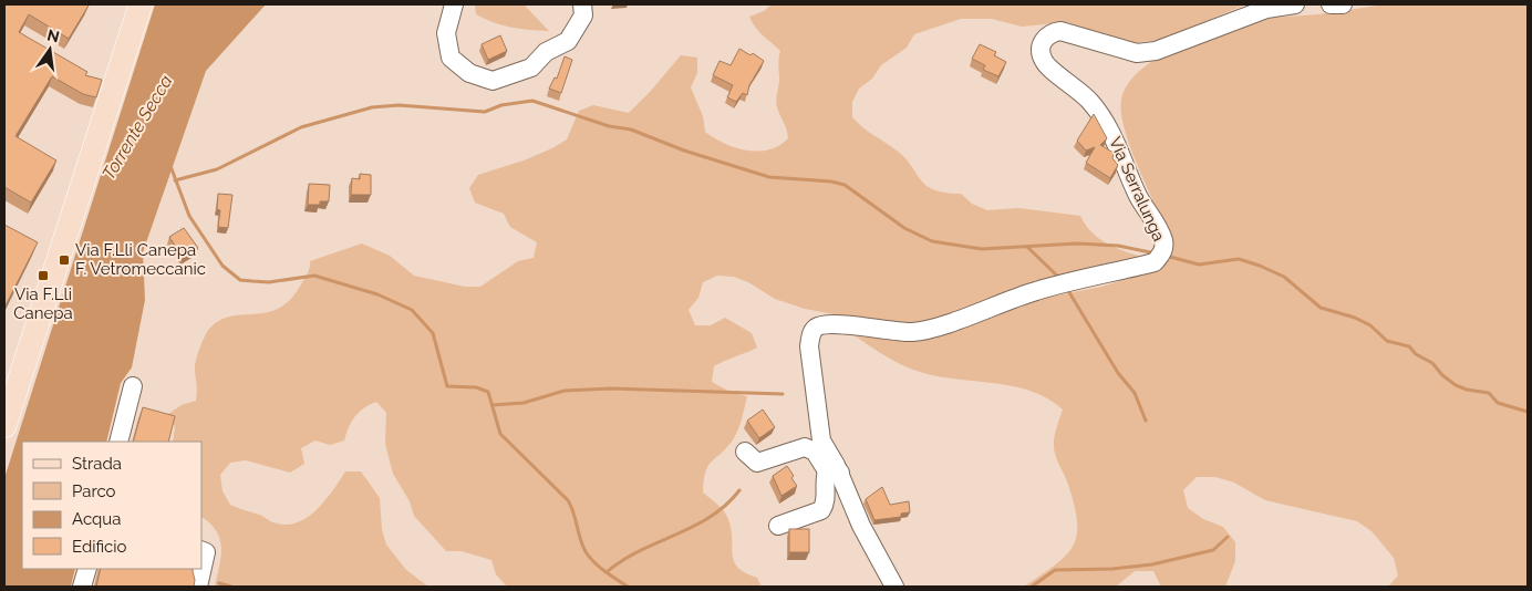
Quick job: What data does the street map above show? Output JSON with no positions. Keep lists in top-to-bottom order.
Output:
{
  "streets": {
    "street": ["Via Serralunga"]
  },
  "water": ["Torrente Secca"],
  "places": {
    "transit": ["Via F.Lli Canepa F. Vetromeccanic", "Via F.Lli Canepa"]
  },
  "legend": [
    "Strada",
    "Parco",
    "Acqua",
    "Edificio"
  ],
  "north": "top"
}
